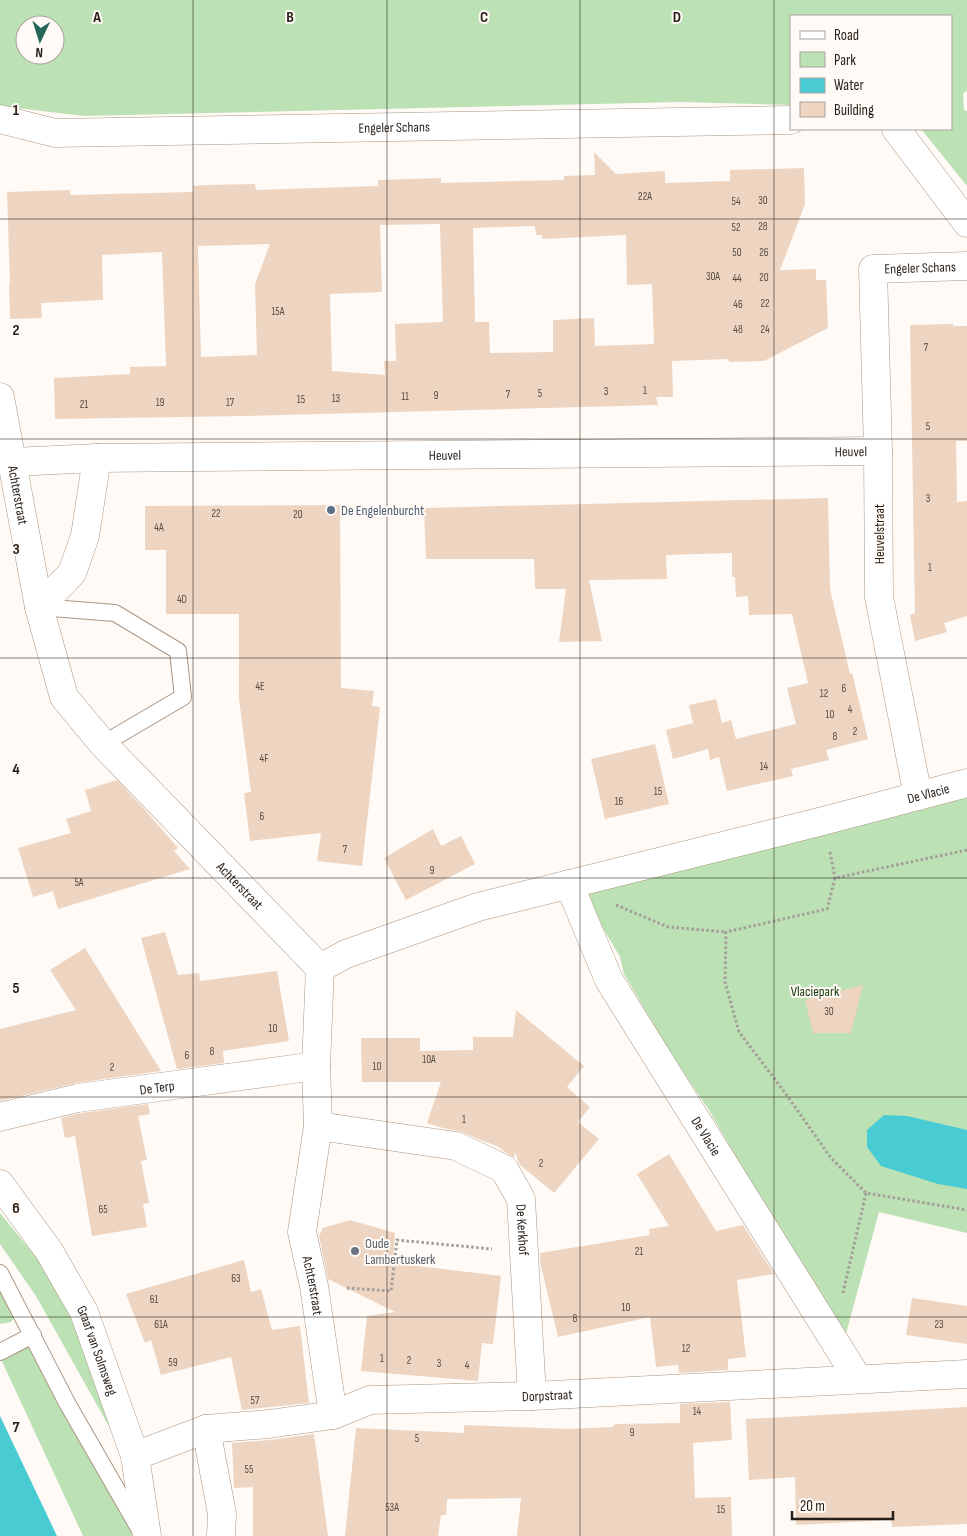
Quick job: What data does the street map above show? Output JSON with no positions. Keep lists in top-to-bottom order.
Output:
{
  "streets": {
    "street": [
      "Engeler Schans",
      "Heuvel",
      "Achterstraat",
      "Heuvelstraat",
      "De Vlacie",
      "De Terp",
      "De Kerkhof",
      "Graaf van Solmsweg",
      "Dorpstraat"
    ]
  },
  "crossings": [
    ["Engeler Schans", "Heuvelstraat"],
    ["Heuvel", "Achterstraat"],
    ["Heuvel", "Heuvelstraat"],
    ["Achterstraat", "De Vlacie"],
    ["Achterstraat", "De Terp"],
    ["Achterstraat", "De Kerkhof"],
    ["Achterstraat", "Dorpstraat"],
    ["Heuvelstraat", "De Vlacie"],
    ["De Vlacie", "Dorpstraat"],
    ["De Kerkhof", "Dorpstraat"],
    ["Graaf van Solmsweg", "Dorpstraat"]
  ],
  "parks": ["Vlaciepark"],
  "places": ["De Engelenburcht", "Oude Lambertuskerk"],
  "house_numbers": [
    "22A",
    "30",
    "54",
    "28",
    "52",
    "50",
    "26",
    "30A",
    "20",
    "44",
    "22",
    "46",
    "15A",
    "48",
    "24",
    "7",
    "1",
    "3",
    "5",
    "7",
    "9",
    "11",
    "13",
    "15",
    "19",
    "17",
    "21",
    "5",
    "3",
    "22",
    "20",
    "4A",
    "1",
    "4D",
    "4E",
    "6",
    "12",
    "4",
    "10",
    "2",
    "8",
    "4F",
    "14",
    "15",
    "16",
    "6",
    "7",
    "9",
    "5A",
    "30",
    "10",
    "8",
    "6",
    "10A",
    "10",
    "2",
    "1",
    "2",
    "65",
    "21",
    "63",
    "61",
    "10",
    "8",
    "61A",
    "23",
    "12",
    "1",
    "2",
    "59",
    "3",
    "4",
    "57",
    "14",
    "9",
    "5",
    "55",
    "53A",
    "15"
  ],
  "legend": [
    "Road",
    "Park",
    "Water",
    "Building"
  ],
  "scale_bar": "20 m",
  "north": "bottom",
  "grid": {
    "columns": [
      "A",
      "B",
      "C",
      "D"
    ],
    "rows": [
      "1",
      "2",
      "3",
      "4",
      "5",
      "6",
      "7"
    ]
  }
}
